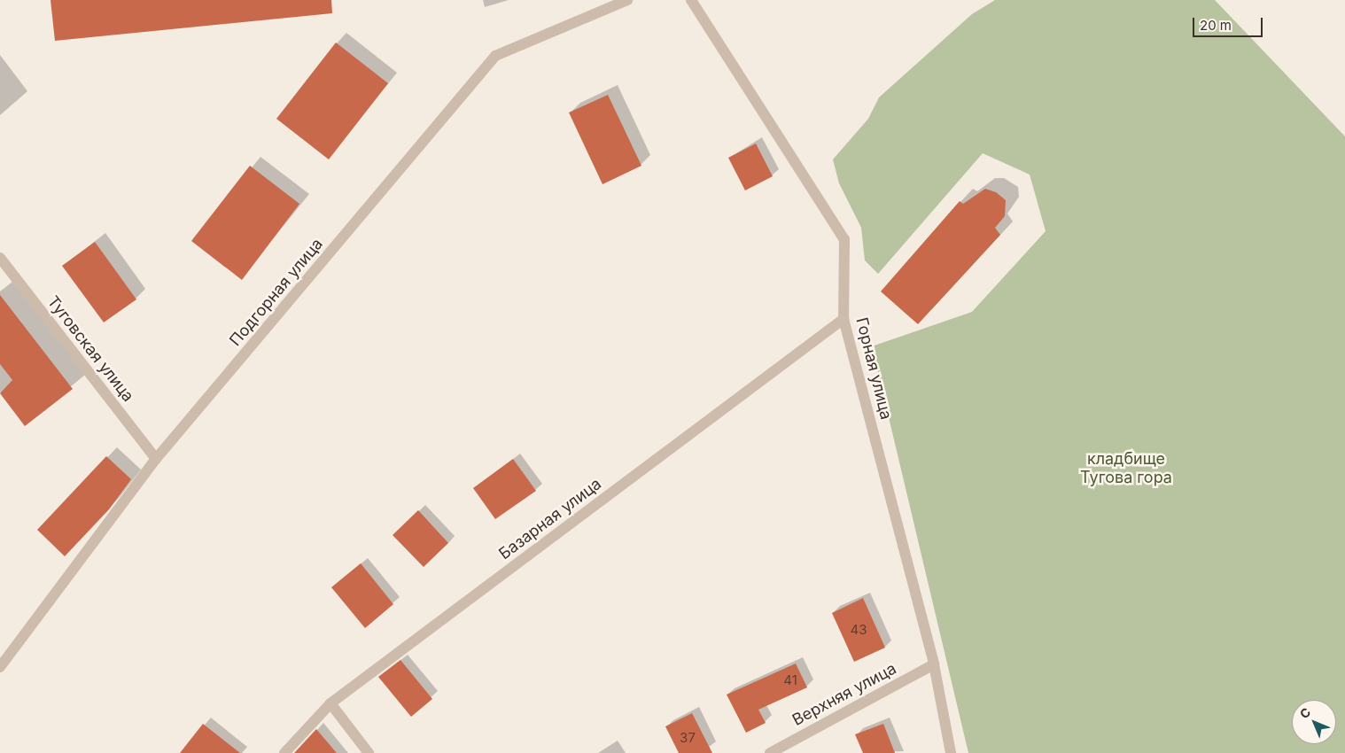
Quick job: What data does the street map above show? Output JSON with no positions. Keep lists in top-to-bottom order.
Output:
{
  "streets": {
    "street": [
      "Подгорная улица",
      "Туговская улица",
      "Горная улица",
      "Базарная улица",
      "Верхняя улица"
    ]
  },
  "crossings": [
    ["Подгорная улица", "Туговская улица"],
    ["Горная улица", "Базарная улица"],
    ["Горная улица", "Верхняя улица"]
  ],
  "parks": ["кладбище Тугова гора"],
  "house_numbers": ["43", "41", "37"],
  "scale_bar": "20 m",
  "north": "top left"
}
